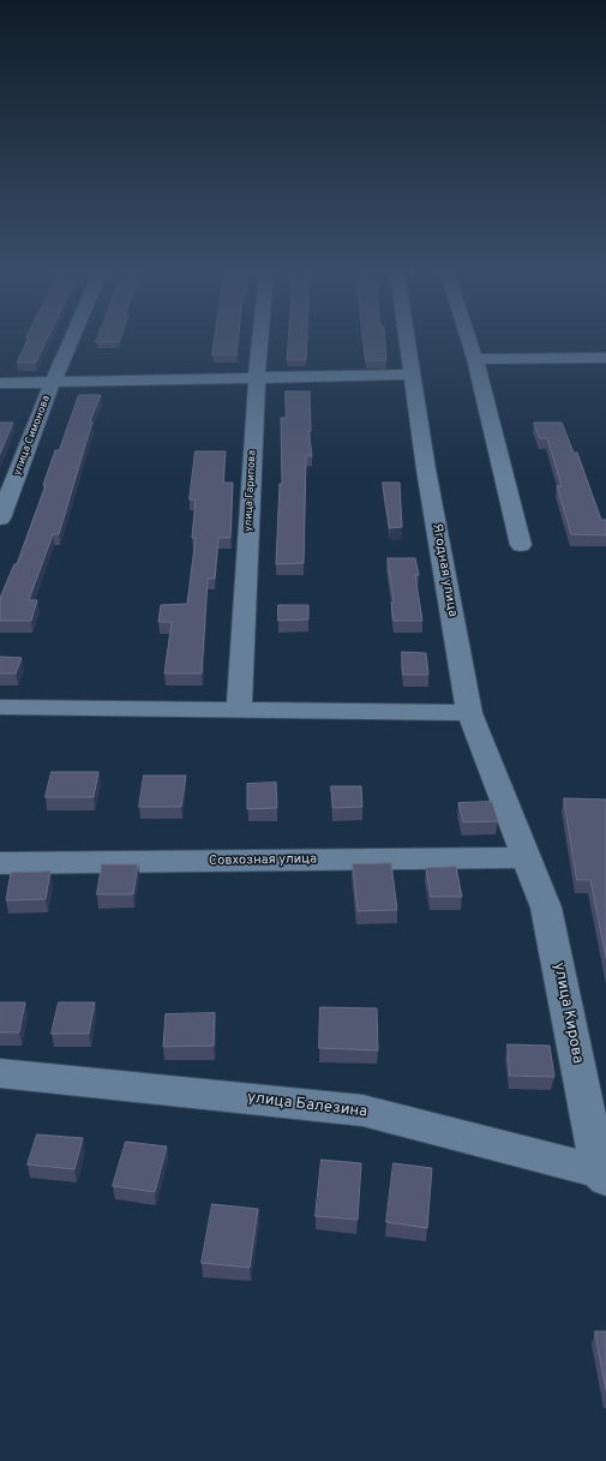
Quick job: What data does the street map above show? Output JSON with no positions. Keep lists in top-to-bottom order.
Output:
{
  "streets": {
    "street": [
      "улица Симонова",
      "улица Гарипова",
      "Ягодная улица",
      "Совхозная улица",
      "улица Кирова",
      "улица Балезина"
    ]
  },
  "crossings": [
    ["Ягодная улица", "Совхозная улица"],
    ["Ягодная улица", "улица Кирова"],
    ["Совхозная улица", "улица Кирова"],
    ["улица Кирова", "улица Балезина"]
  ]
}
